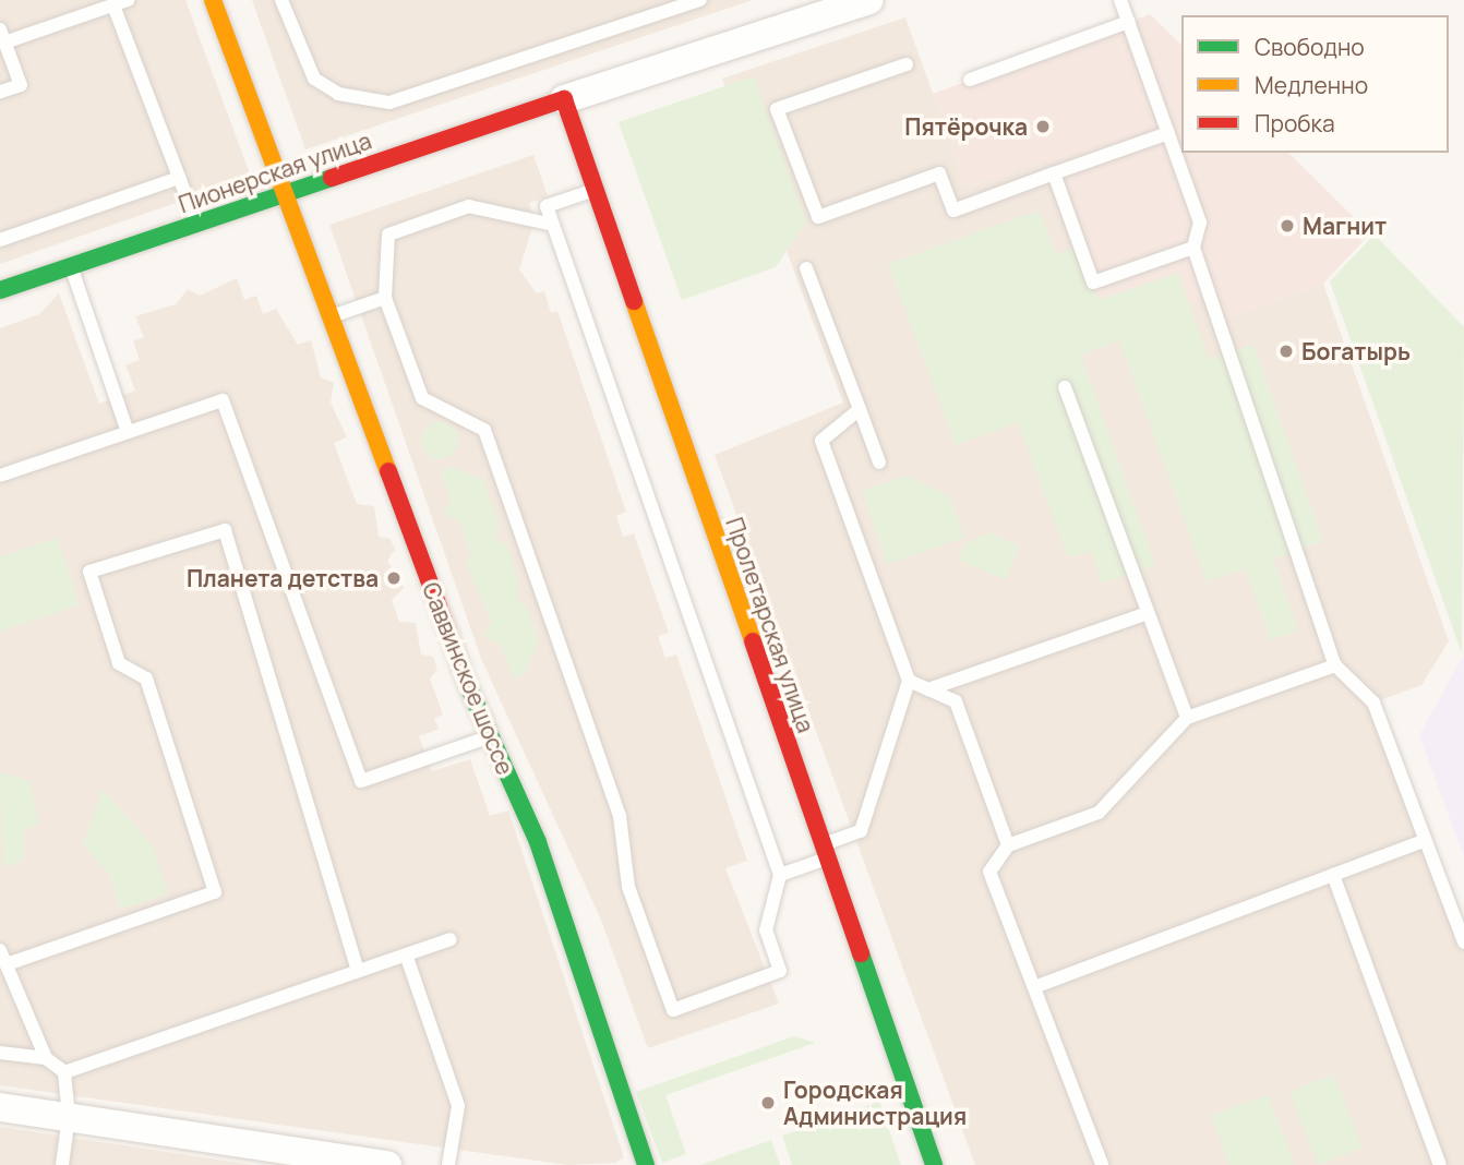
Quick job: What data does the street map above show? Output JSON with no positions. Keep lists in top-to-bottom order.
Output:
{
  "streets": {
    "main road": ["Пионерская улица", "Пролетарская улица", "Саввинское шоссе"]
  },
  "crossings": [
    ["Пионерская улица", "Пролетарская улица"],
    ["Пионерская улица", "Саввинское шоссе"]
  ],
  "places": [
    "Пятёрочка",
    "Магнит",
    "Богатырь",
    "Планета детства",
    "Городская Администрация"
  ],
  "legend": ["Свободно", "Медленно", "Пробка"]
}
